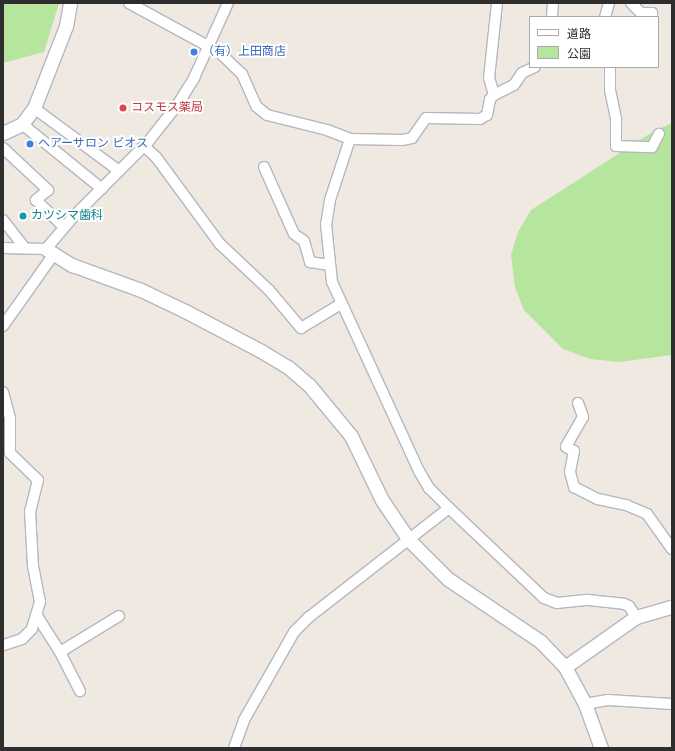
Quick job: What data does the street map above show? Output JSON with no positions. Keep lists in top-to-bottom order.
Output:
{
  "places": [
    "（有）上田商店",
    "コスモス薬局",
    "ヘアーサロン ビオス",
    "カツシマ歯科"
  ],
  "legend": ["道路", "公園"]
}
